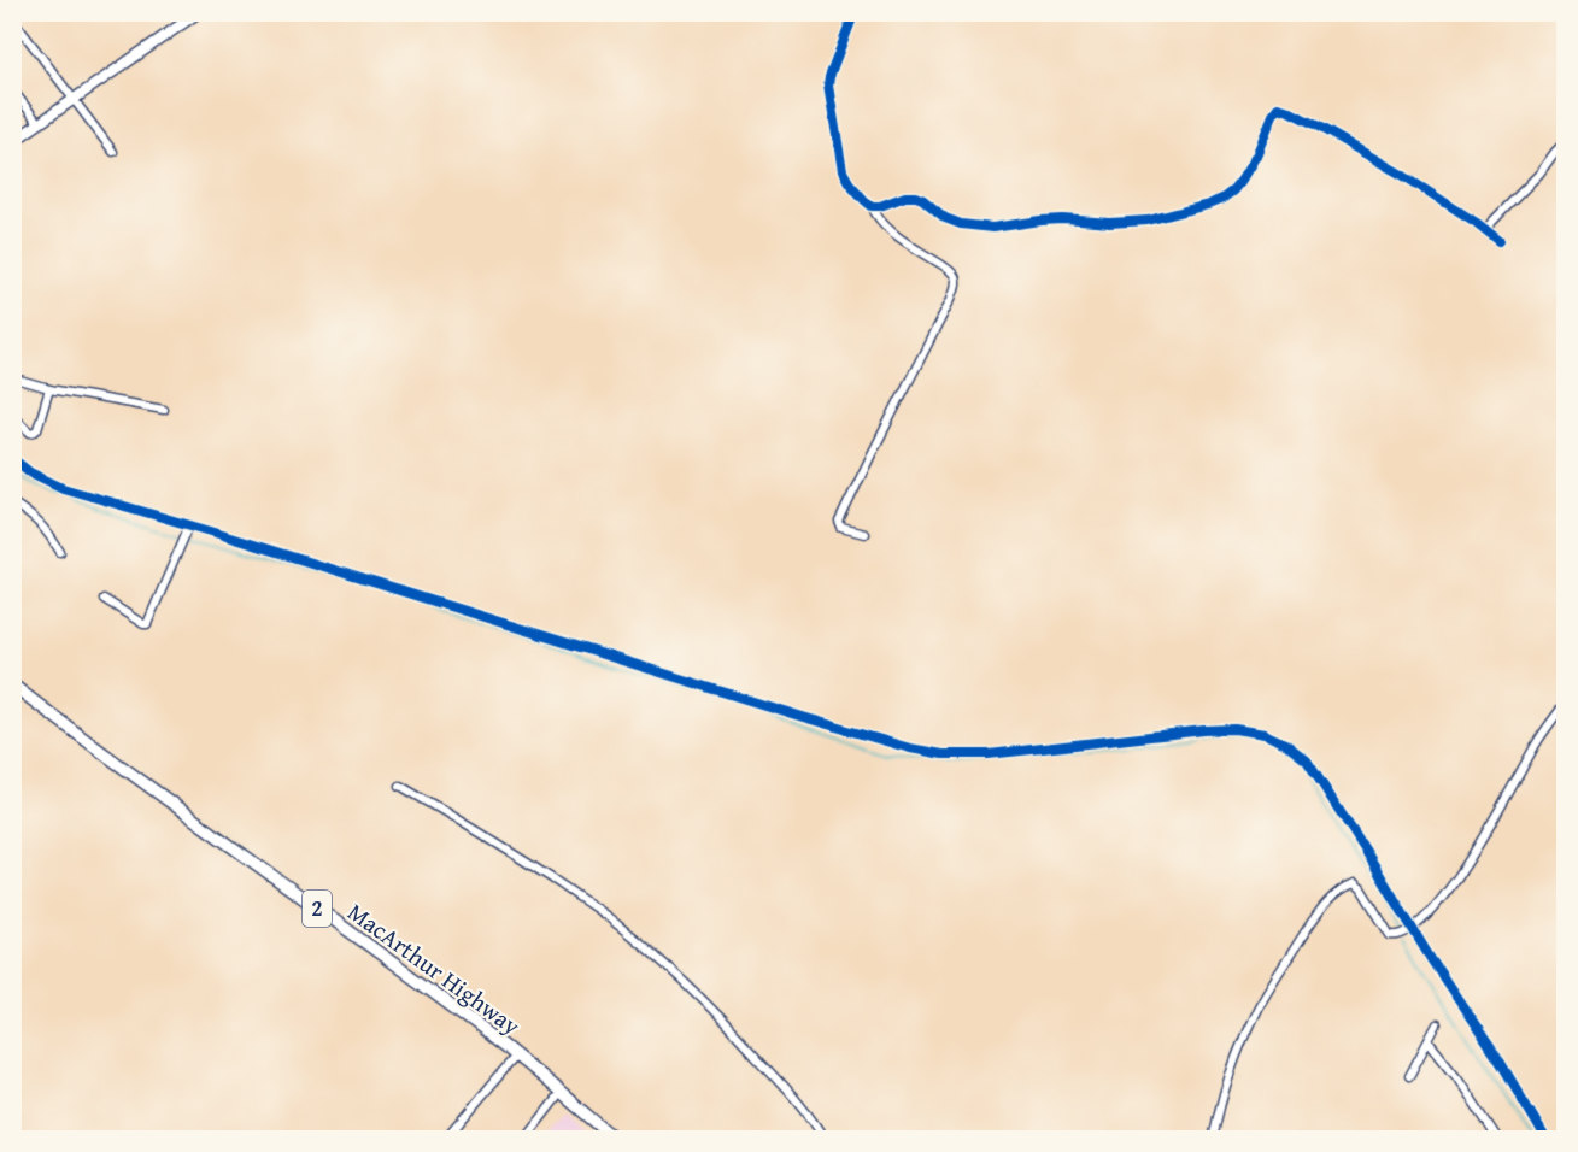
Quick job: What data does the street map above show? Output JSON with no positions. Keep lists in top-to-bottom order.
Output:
{
  "streets": {
    "highway": ["2", "MacArthur Highway"]
  }
}
